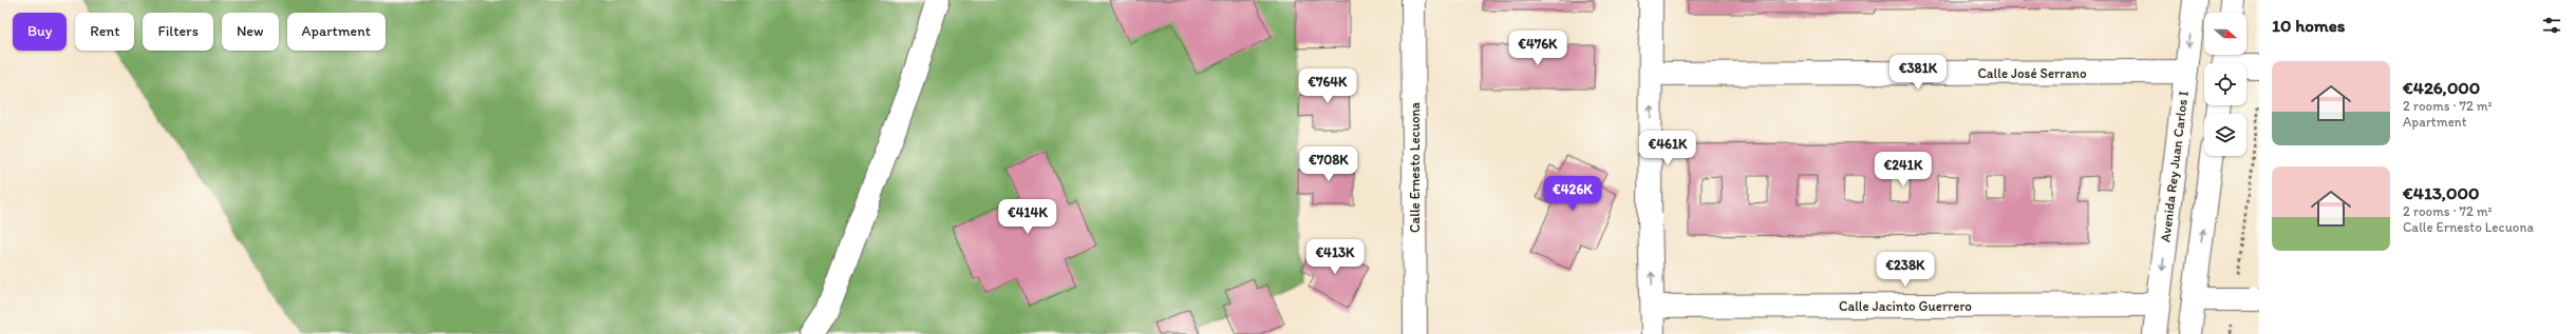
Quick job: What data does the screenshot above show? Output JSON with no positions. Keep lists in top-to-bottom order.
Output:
{
  "streets": {
    "street": [
      "Calle José Serrano",
      "Avenida Rey Juan Carlos I",
      "Calle Ernesto Lecuona",
      "Calle Jacinto Guerrero"
    ]
  },
  "crossings": [
    ["Calle José Serrano", "Avenida Rey Juan Carlos I"],
    ["Avenida Rey Juan Carlos I", "Calle Jacinto Guerrero"]
  ],
  "north": "right",
  "page": {
    "heading": "10 homes",
    "chip": [
      "Buy",
      "Rent",
      "Filters",
      "New",
      "Apartment"
    ],
    "price": [
      "€476K",
      "€381K",
      "€764K",
      "€461K",
      "€708K",
      "€241K",
      "€426K",
      "€414K",
      "€413K",
      "€238K"
    ],
    "list": [
      {
        "name": "€426,000",
        "note": "2 rooms · 72 m² · Apartment"
      },
      {
        "name": "€413,000",
        "note": "2 rooms · 72 m² · Calle Ernesto Lecuona"
      }
    ]
  }
}
